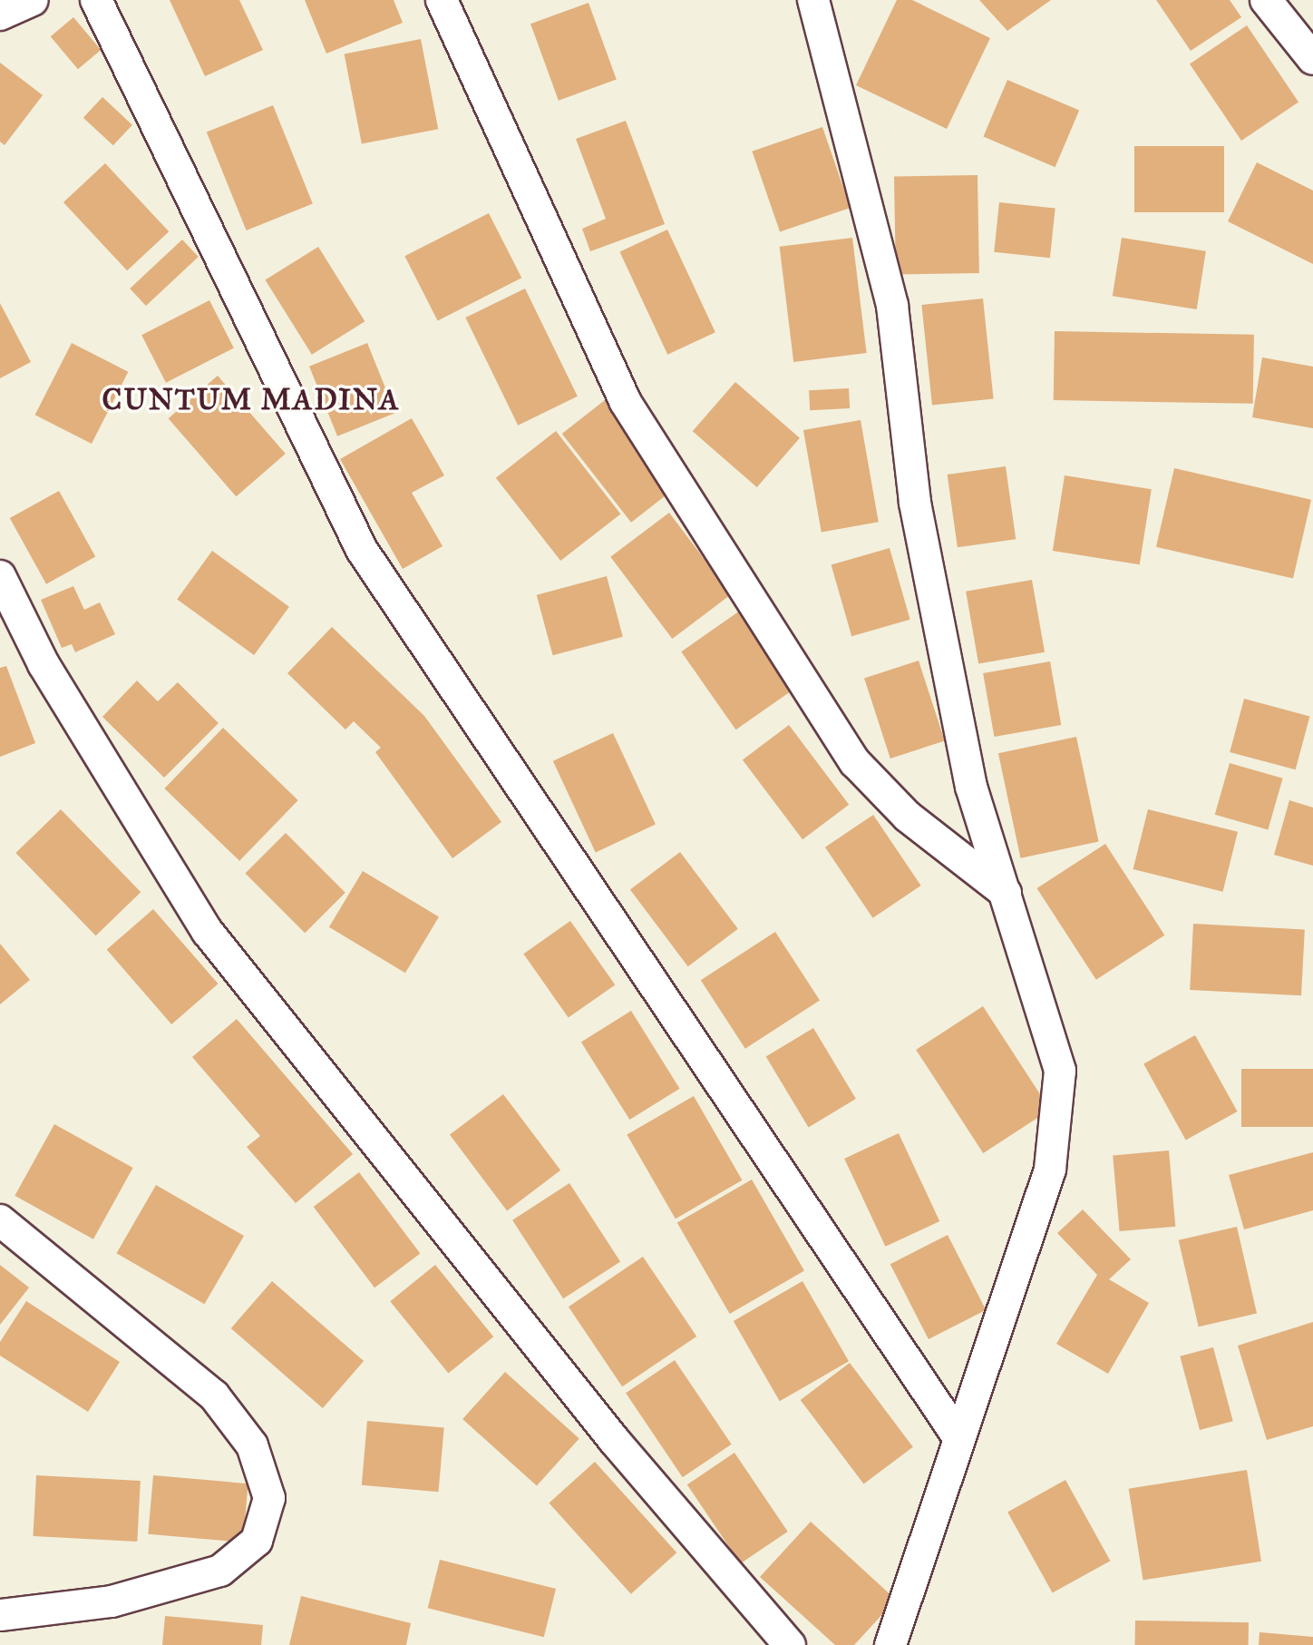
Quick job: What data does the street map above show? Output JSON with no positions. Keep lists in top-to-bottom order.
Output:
{
  "districts": ["CUNTUM MADINA"]
}
